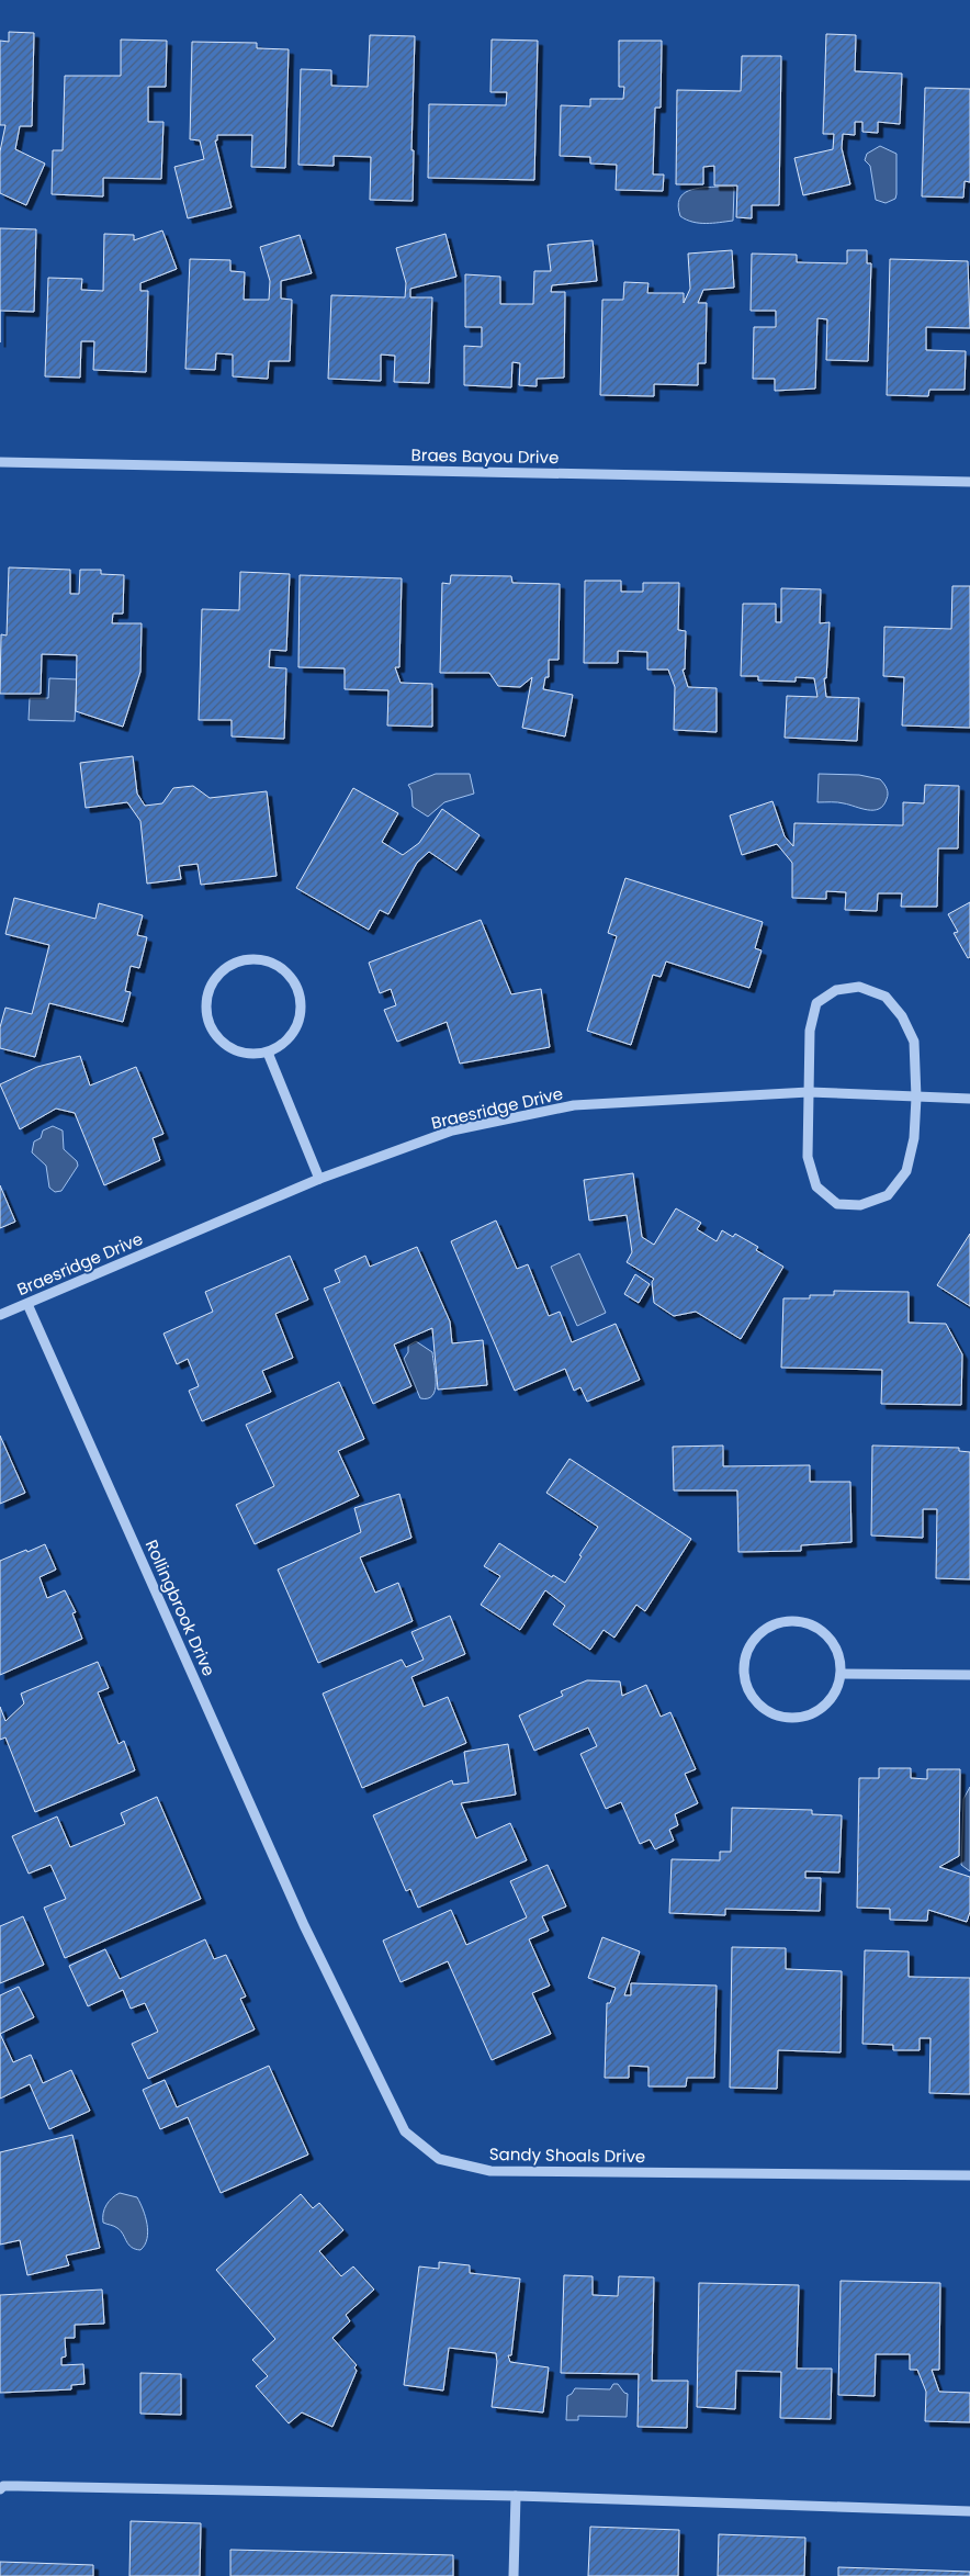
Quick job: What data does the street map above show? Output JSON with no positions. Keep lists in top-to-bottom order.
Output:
{
  "streets": {
    "street": [
      "Braes Bayou Drive",
      "Braesridge Drive",
      "Rollingbrook Drive",
      "Sandy Shoals Drive"
    ]
  },
  "crossings": [
    ["Braesridge Drive", "Rollingbrook Drive"],
    ["Rollingbrook Drive", "Sandy Shoals Drive"]
  ]
}
